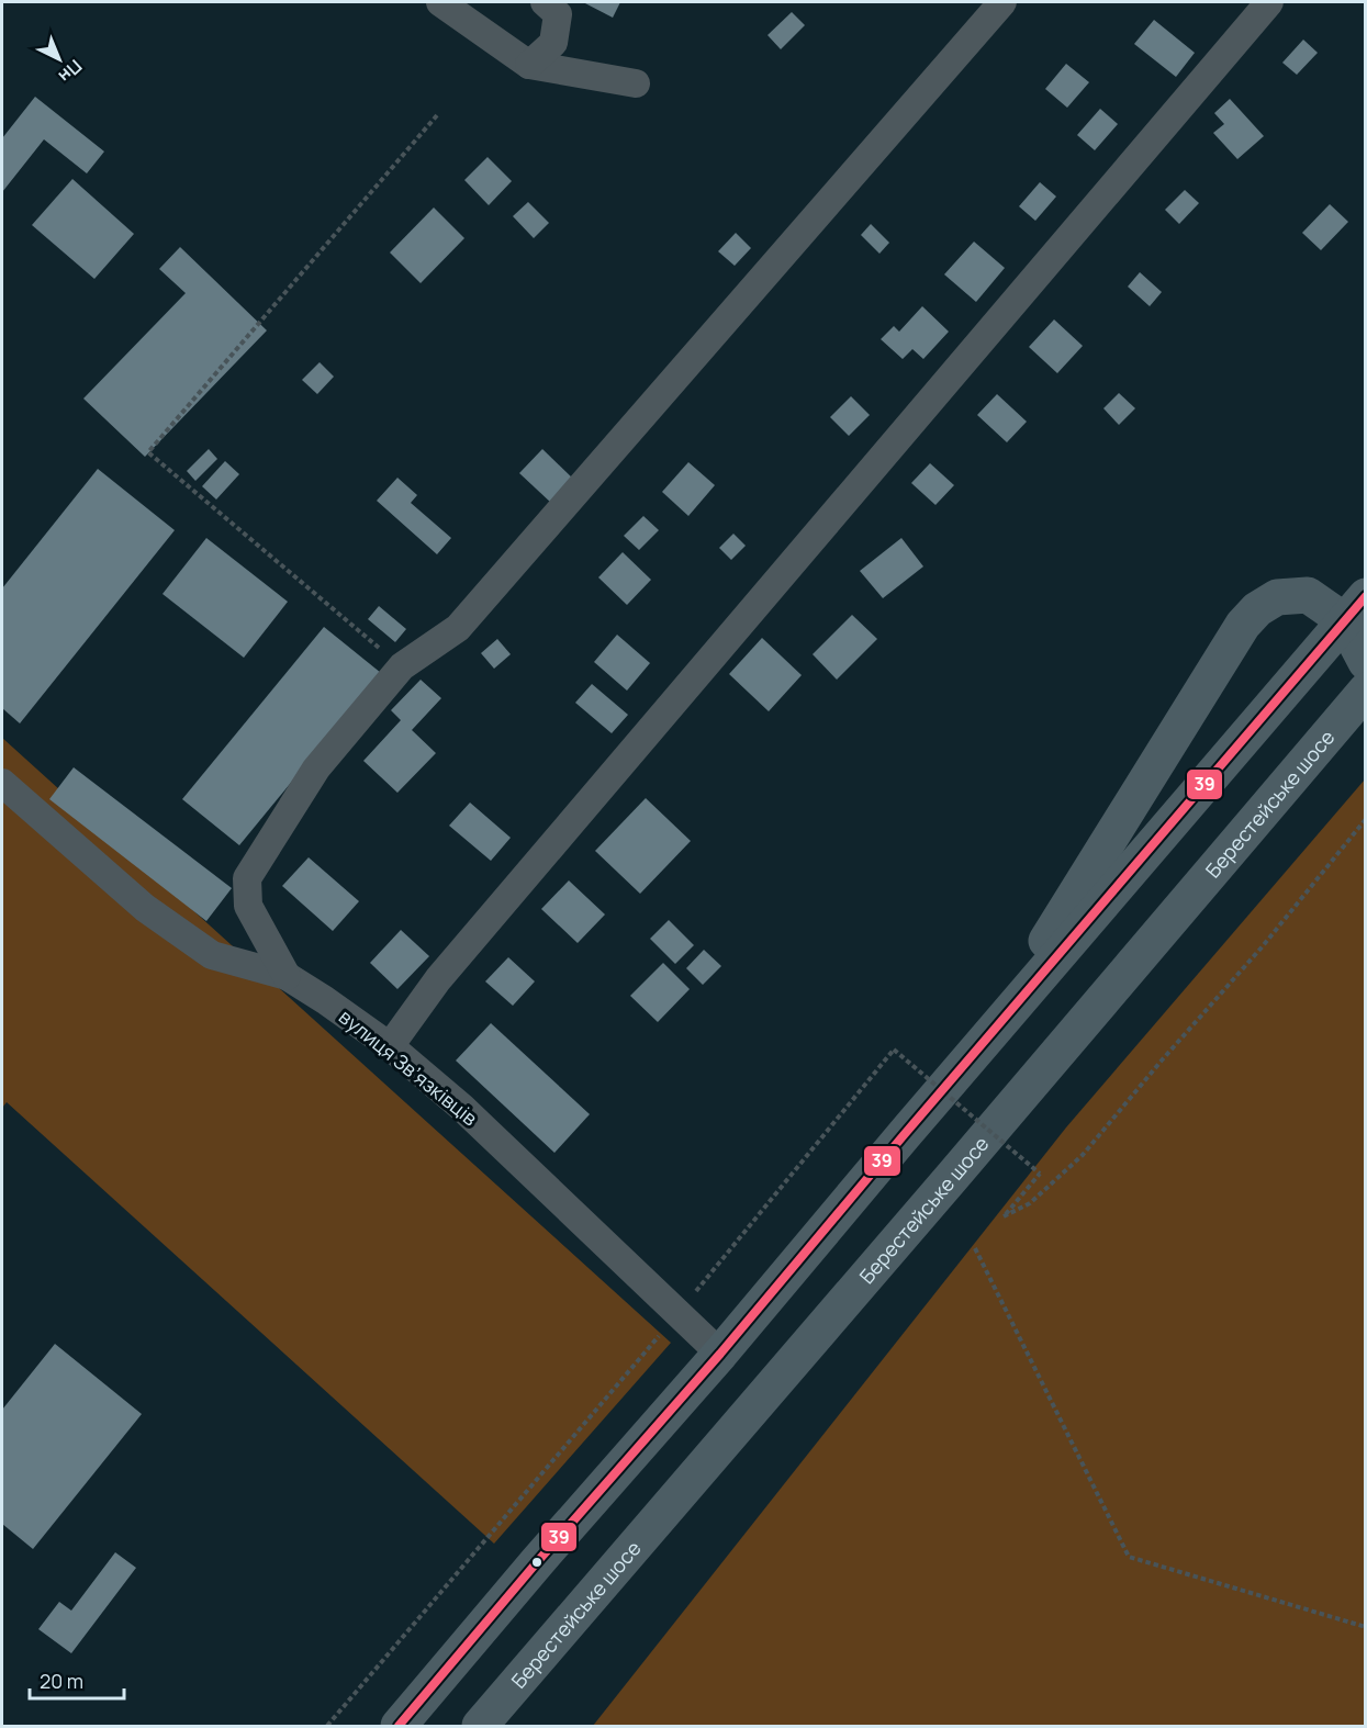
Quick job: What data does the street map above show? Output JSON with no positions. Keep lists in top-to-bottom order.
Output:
{
  "streets": {
    "highway": ["Берестейське шосе"],
    "street": ["вулиця Звʼязківців"]
  },
  "lines": ["transit line 39"],
  "scale_bar": "20 m",
  "north": "bottom right"
}
